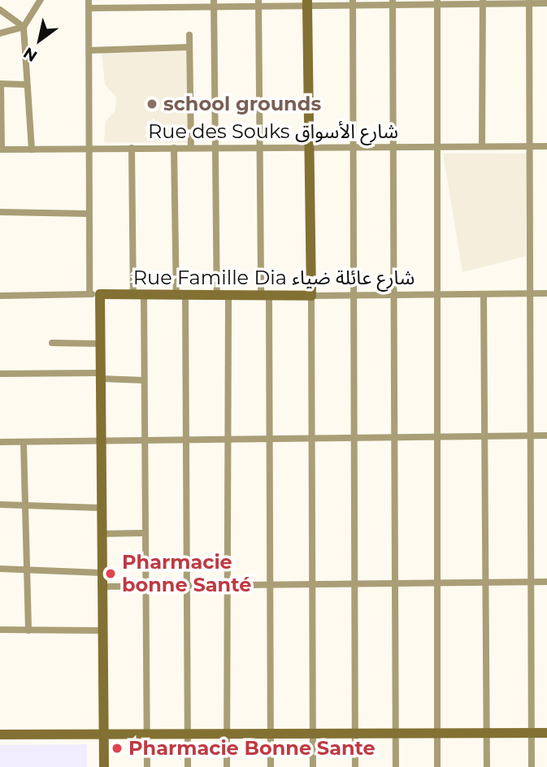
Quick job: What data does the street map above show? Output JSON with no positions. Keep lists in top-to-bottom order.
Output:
{
  "streets": {
    "street": ["Rue des Souks شارع الأسواق", "Rue Famille Dia شارع عائلة ضياء"]
  },
  "places": ["school grounds", "Pharmacie bonne Santé", "Pharmacie Bonne Sante"],
  "north": "bottom left"
}
